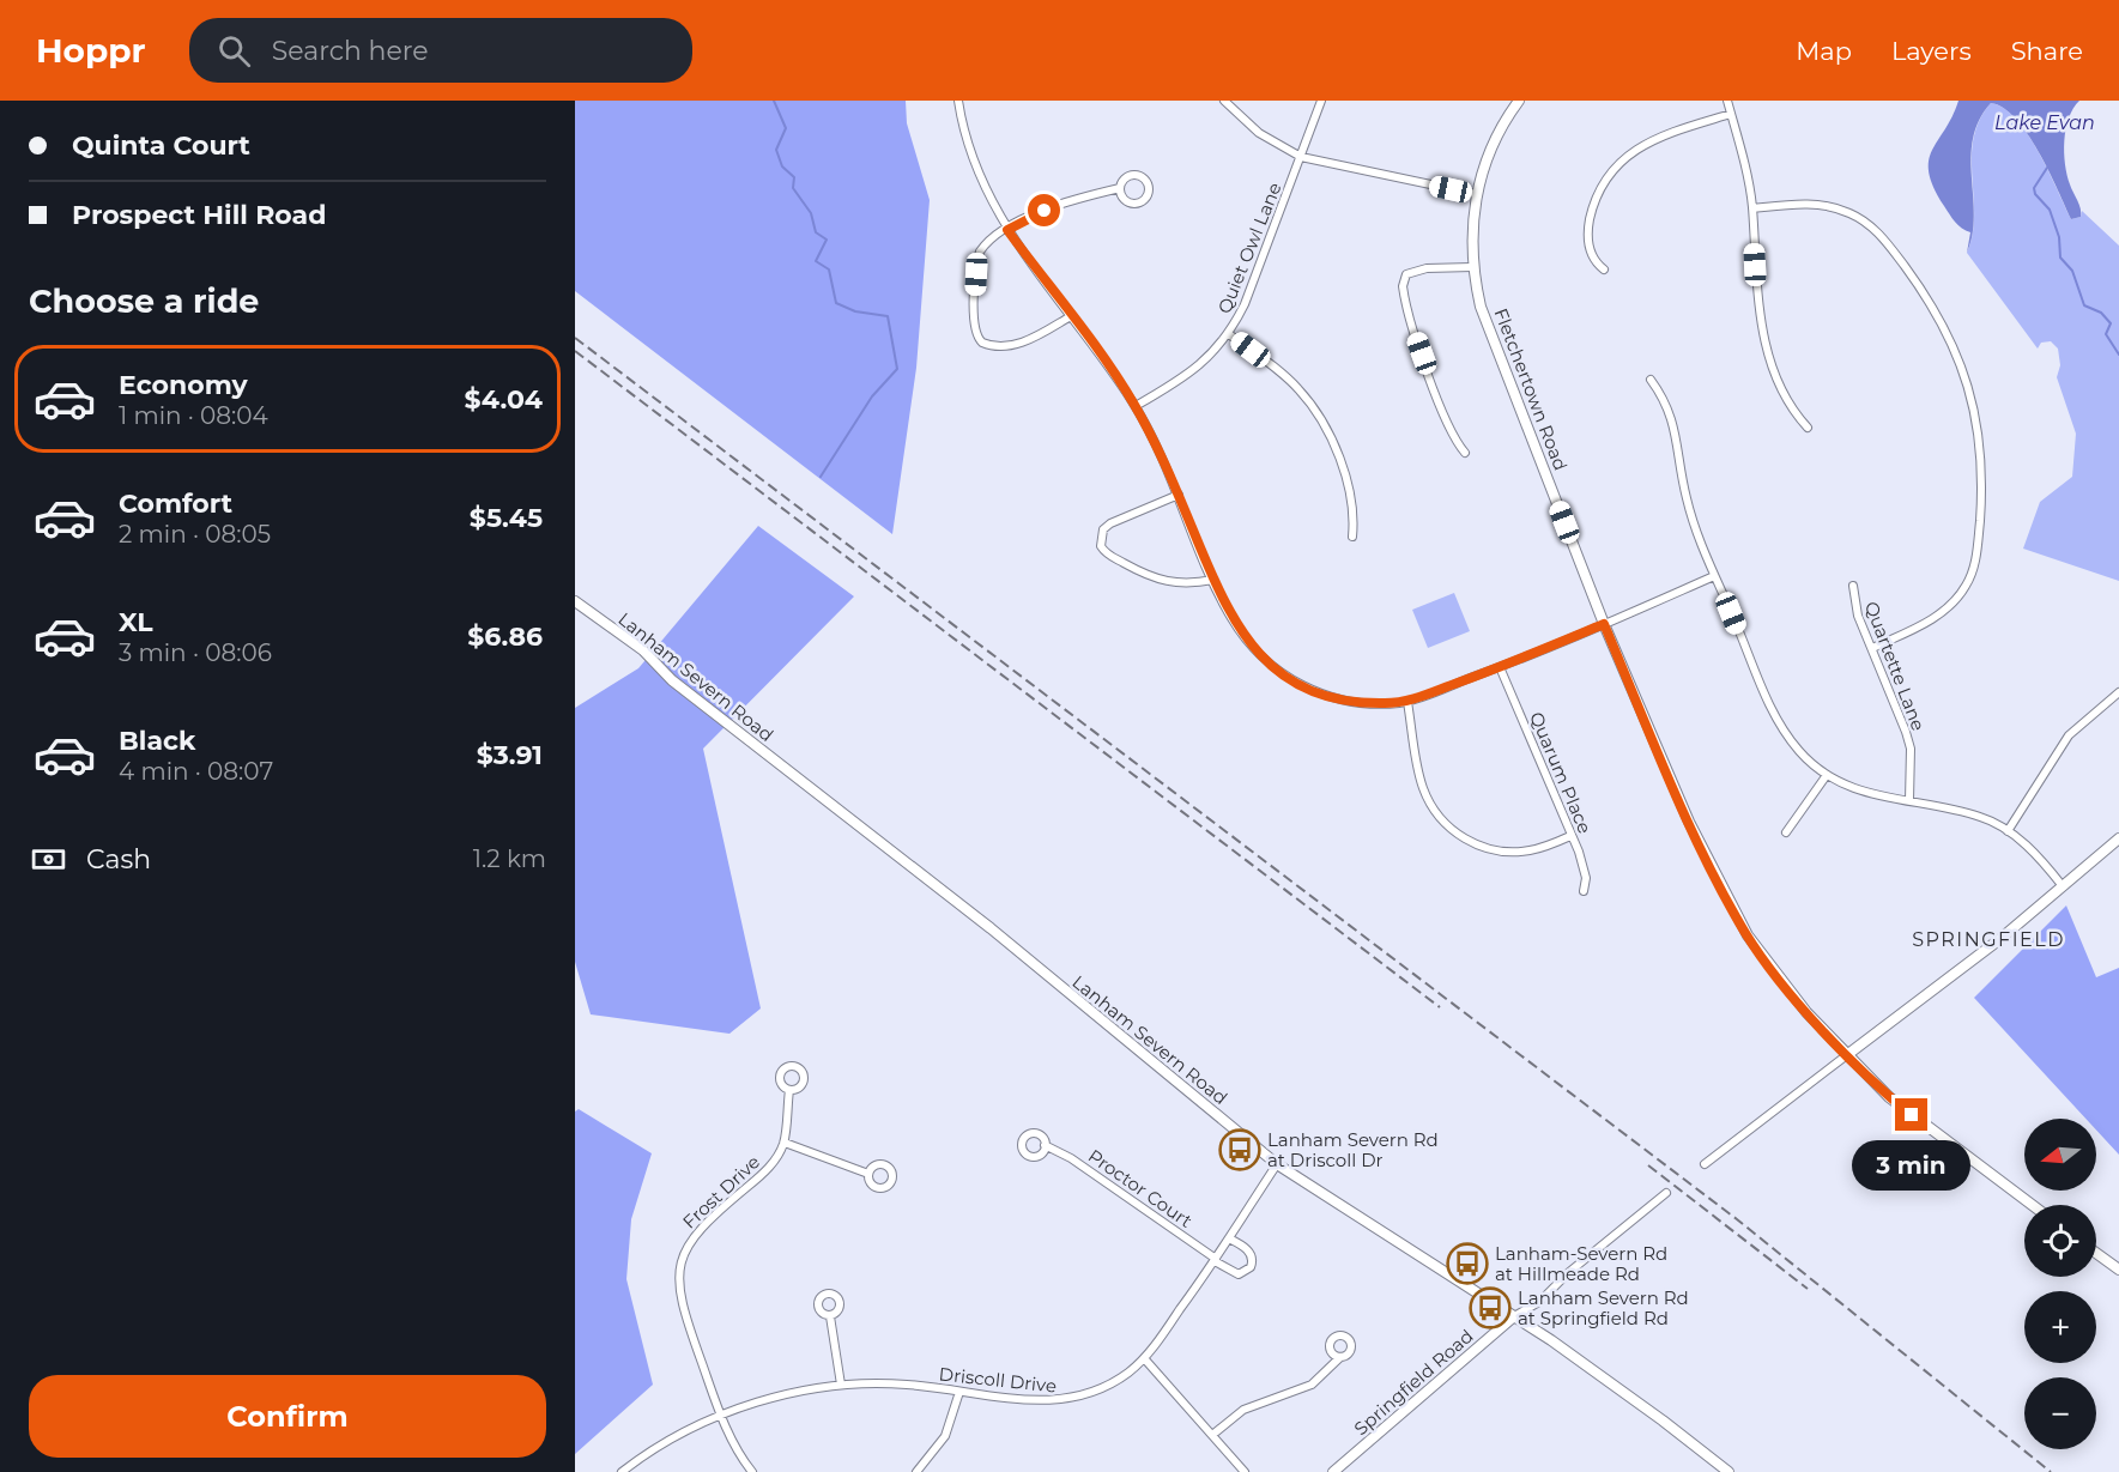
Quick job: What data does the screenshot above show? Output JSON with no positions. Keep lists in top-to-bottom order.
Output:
{
  "streets": {
    "street": [
      "Quiet Owl Lane",
      "Fletchertown Road",
      "Quartette Lane",
      "Lanham Severn Road",
      "Quarum Place",
      "Proctor Court",
      "Frost Drive",
      "Driscoll Drive",
      "Springfield Road"
    ]
  },
  "crossings": [
    ["Lanham Severn Road", "Driscoll Drive"],
    ["Lanham Severn Road", "Springfield Road"],
    ["Proctor Court", "Driscoll Drive"],
    ["Frost Drive", "Driscoll Drive"]
  ],
  "districts": ["SPRINGFIELD"],
  "water": ["Lake Evan"],
  "places": {
    "bus stop": ["Lanham Severn Rd at Driscoll Dr", "Lanham-Severn Rd at Hillmeade Rd", "Lanham Severn Rd at Springfield Rd"]
  },
  "north": "left",
  "page": {
    "header": "Hoppr",
    "search": "Search here",
    "nav": ["Map", "Layers", "Share"],
    "banner": ["Quinta Court", "Prospect Hill Road"],
    "heading": "Choose a ride",
    "list": [
      {
        "name": "Economy",
        "note": "1 min · 08:04",
        "value": "$4.04"
      },
      {
        "name": "Comfort",
        "note": "2 min · 08:05",
        "value": "$5.45"
      },
      {
        "name": "XL",
        "note": "3 min · 08:06",
        "value": "$6.86"
      },
      {
        "name": "Black",
        "note": "4 min · 08:07",
        "value": "$3.91"
      }
    ],
    "pay": ["Cash", "1.2 km"],
    "map_buttons": ["+", "−"],
    "bubble": "3 min",
    "buttons": "Confirm"
  }
}
